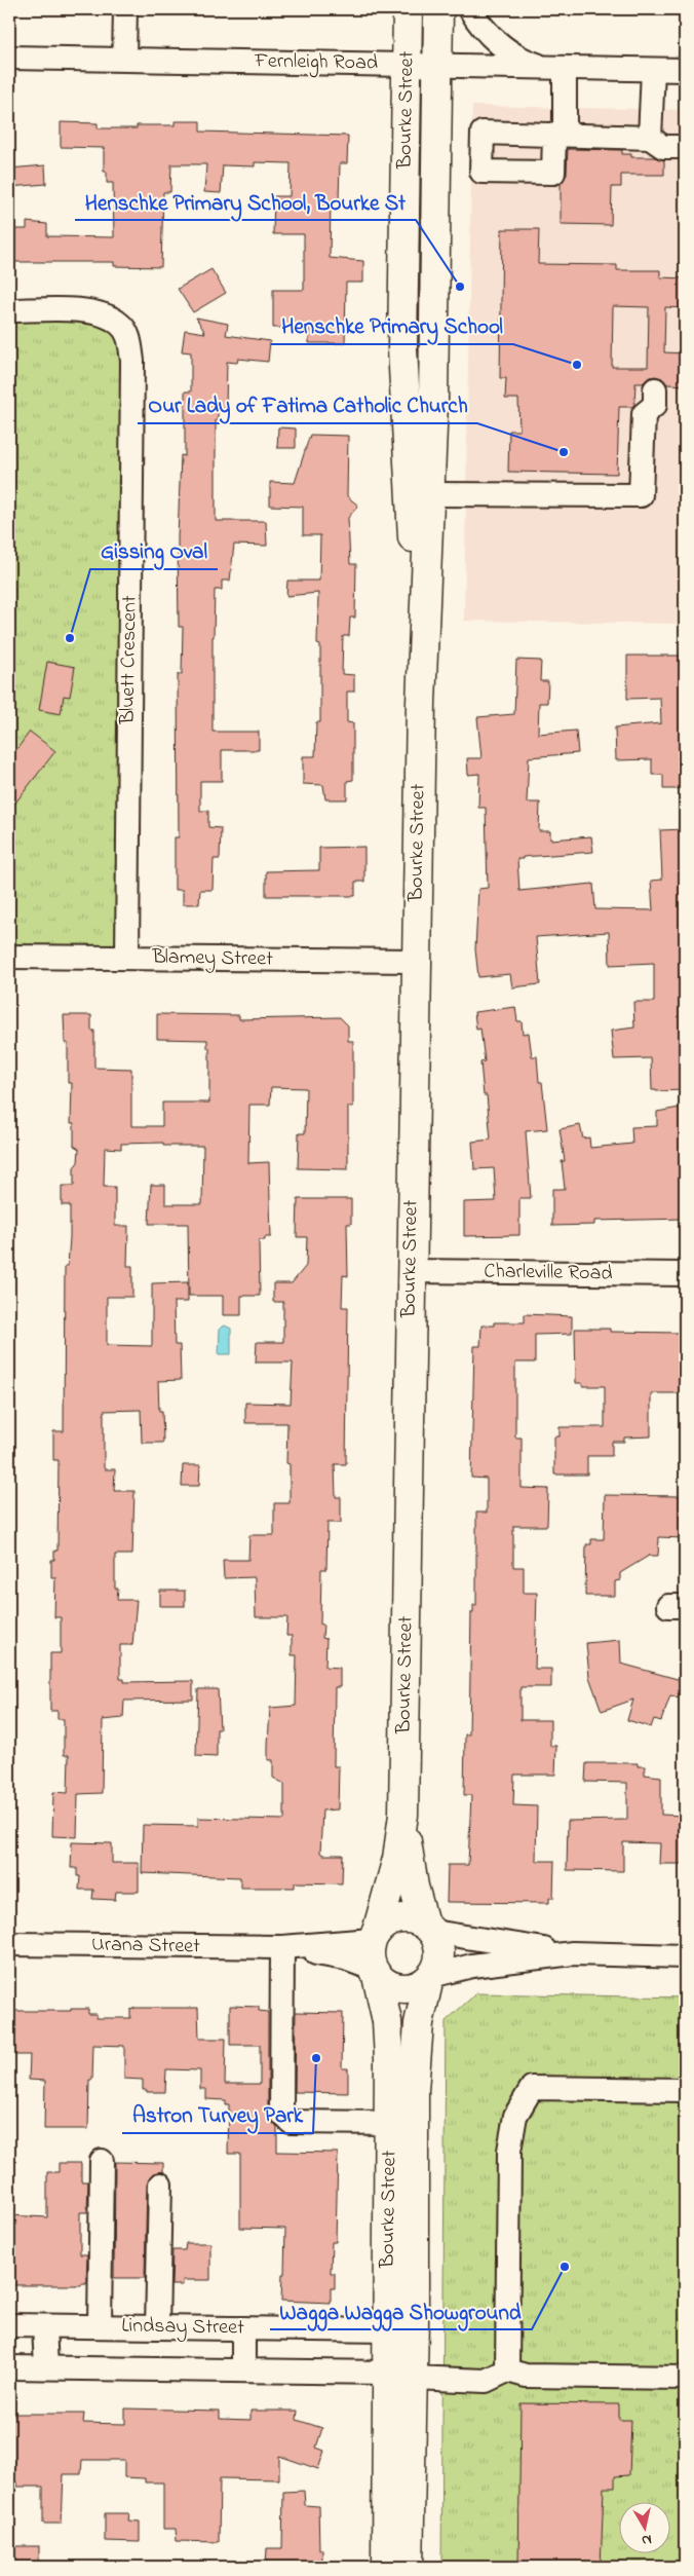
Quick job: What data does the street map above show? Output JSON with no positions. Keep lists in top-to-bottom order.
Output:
{
  "streets": {
    "main road": ["Bourke Street"],
    "street": [
      "Fernleigh Road",
      "Bluett Crescent",
      "Blamey Street",
      "Charleville Road",
      "Urana Street",
      "Lindsay Street"
    ]
  },
  "crossings": [
    ["Fernleigh Road", "Bourke Street"],
    ["Bourke Street", "Blamey Street"],
    ["Bourke Street", "Charleville Road"],
    ["Bourke Street", "Urana Street"],
    ["Bourke Street", "Lindsay Street"],
    ["Bluett Crescent", "Blamey Street"]
  ],
  "places": [
    "Henschke Primary School, Bourke St",
    "Henschke Primary School",
    "Our Lady of Fatima Catholic Church",
    "Gissing Oval",
    "Astron Turvey Park",
    "Wagga Wagga Showground"
  ],
  "north": "bottom"
}
